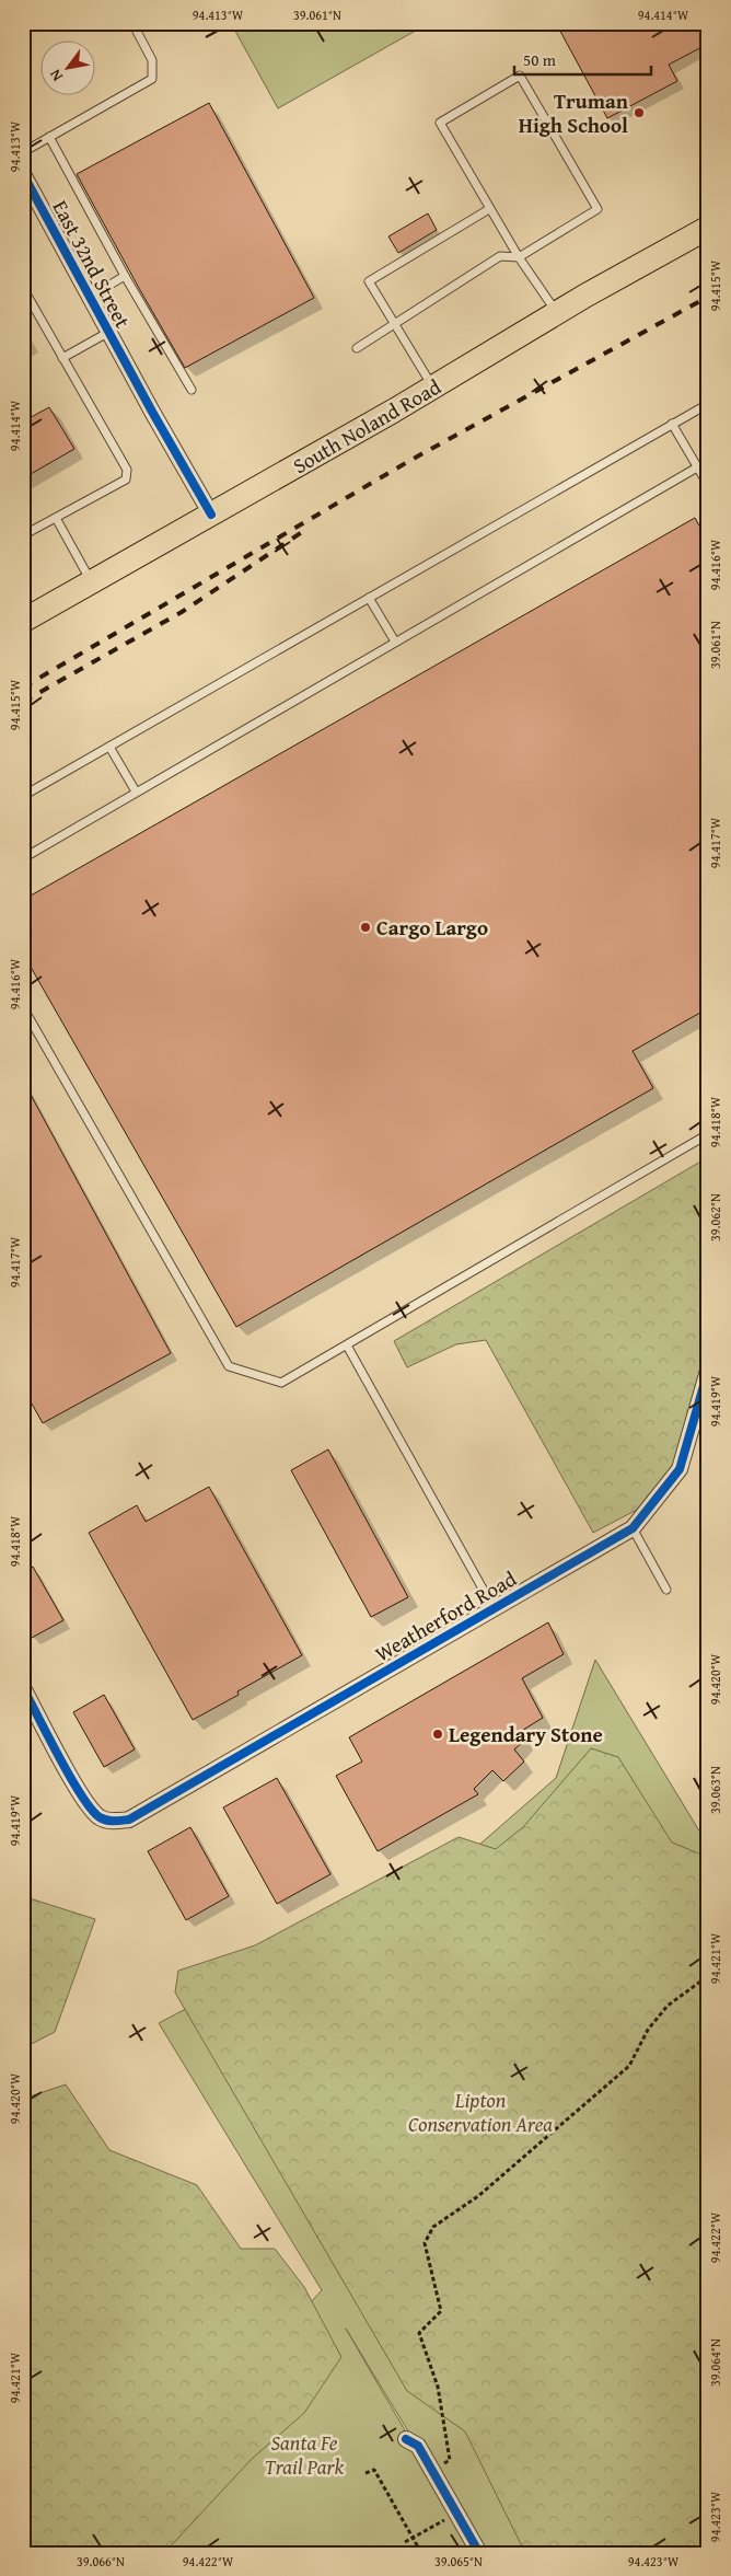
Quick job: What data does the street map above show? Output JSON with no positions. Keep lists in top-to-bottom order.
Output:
{
  "streets": {
    "main road": ["South Noland Road"],
    "street": ["East 32nd Street", "Weatherford Road"]
  },
  "crossings": [
    ["East 32nd Street", "South Noland Road"]
  ],
  "parks": ["Lipton Conservation Area", "Santa Fe Trail Park"],
  "places": ["Truman High School", "Cargo Largo", "Legendary Stone"],
  "scale_bar": "50 m",
  "north": "bottom left",
  "coordinates": [
    "94.413°W",
    "39.061°N",
    "94.414°W",
    "94.415°W",
    "94.416°W",
    "94.417°W",
    "94.418°W",
    "39.062°N",
    "94.419°W",
    "94.420°W",
    "39.063°N",
    "94.421°W",
    "94.422°W",
    "39.064°N",
    "94.423°W",
    "39.066°N",
    "39.065°N"
  ]
}
